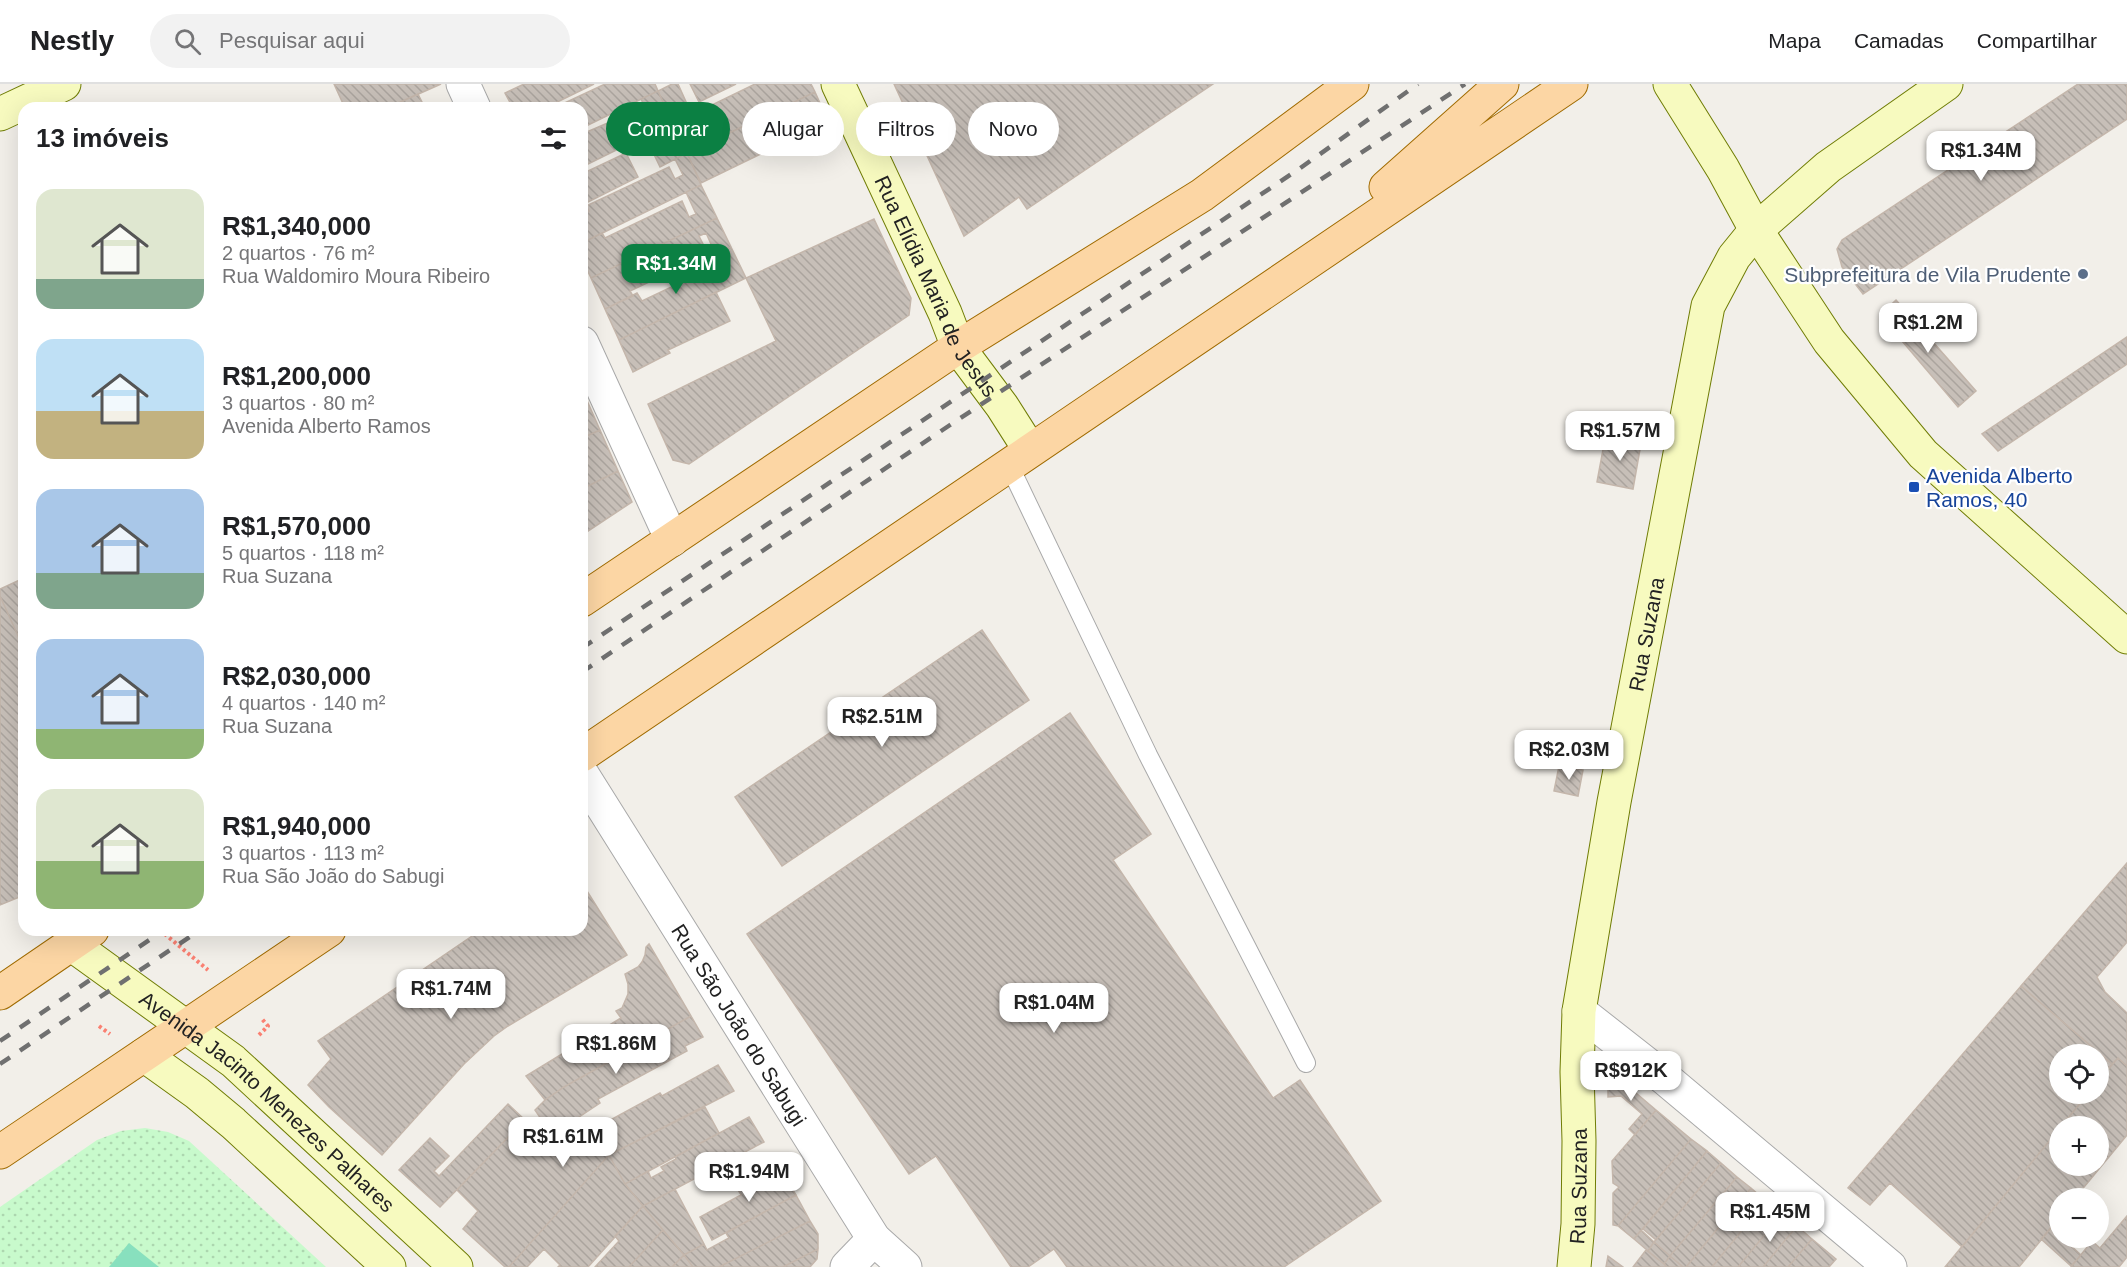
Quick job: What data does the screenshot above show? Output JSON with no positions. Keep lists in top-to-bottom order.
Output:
{
  "streets": {
    "main road": ["Rua Elídia Maria de Jesus", "Rua Suzana", "Avenida Jacinto Menezes Palhares"],
    "street": ["Rua São João do Sabugi"]
  },
  "places": {
    "other": ["Subprefeitura de Vila Prudente"],
    "transit": ["Avenida Alberto Ramos, 40"]
  },
  "page": {
    "header": "Nestly",
    "search": "Pesquisar aqui",
    "nav": ["Mapa", "Camadas", "Compartilhar"],
    "chip": [
      "Comprar",
      "Alugar",
      "Filtros",
      "Novo"
    ],
    "heading": "13 imóveis",
    "price": [
      "R$1.34M",
      "R$1.34M",
      "R$1.2M",
      "R$1.57M",
      "R$2.51M",
      "R$2.03M",
      "R$1.74M",
      "R$1.04M",
      "R$1.86M",
      "R$912K",
      "R$1.61M",
      "R$1.94M",
      "R$1.45M"
    ],
    "list": [
      {
        "name": "R$1,340,000",
        "note": "2 quartos · 76 m² · Rua Waldomiro Moura Ribeiro"
      },
      {
        "name": "R$1,200,000",
        "note": "3 quartos · 80 m² · Avenida Alberto Ramos"
      },
      {
        "name": "R$1,570,000",
        "note": "5 quartos · 118 m² · Rua Suzana"
      },
      {
        "name": "R$2,030,000",
        "note": "4 quartos · 140 m² · Rua Suzana"
      },
      {
        "name": "R$1,940,000",
        "note": "3 quartos · 113 m² · Rua São João do Sabugi"
      }
    ],
    "map_buttons": ["+", "−"]
  }
}
